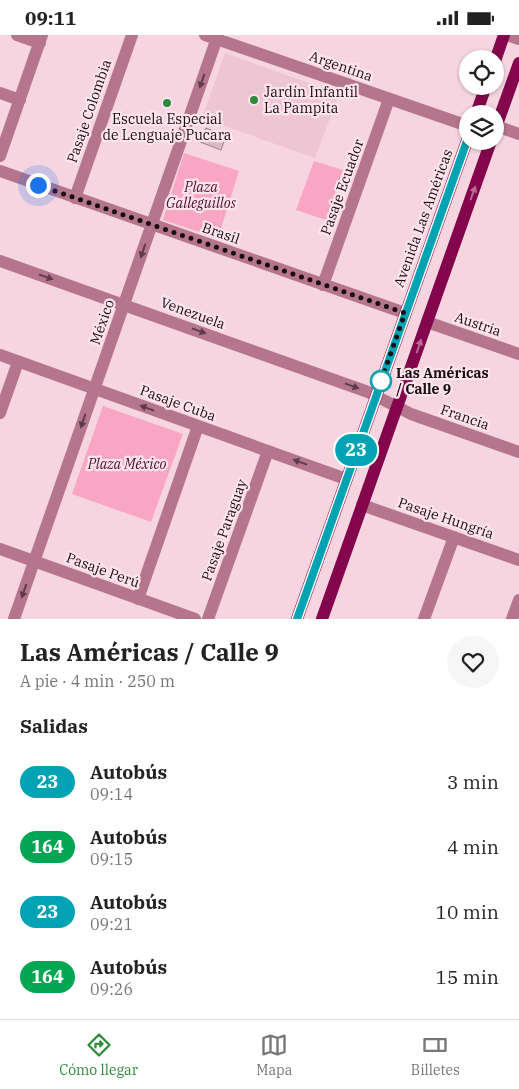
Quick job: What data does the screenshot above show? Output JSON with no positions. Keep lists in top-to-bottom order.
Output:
{
  "streets": {
    "main road": ["Avenida Las Américas"],
    "street": [
      "Argentina",
      "Pasaje Colombia",
      "Pasaje Ecuador",
      "Brasil",
      "Venezuela",
      "México",
      "Austria",
      "Pasaje Cuba",
      "Francia",
      "Pasaje Hungría",
      "Pasaje Paraguay",
      "Pasaje Perú"
    ]
  },
  "crossings": [
    ["Argentina", "Pasaje Ecuador"],
    ["Argentina", "México"],
    ["Pasaje Colombia", "Brasil"],
    ["Pasaje Ecuador", "Brasil"],
    ["Avenida Las Américas", "Brasil"],
    ["Avenida Las Américas", "Venezuela"],
    ["Avenida Las Américas", "Pasaje Cuba"],
    ["Avenida Las Américas", "Francia"],
    ["Brasil", "México"],
    ["Venezuela", "México"],
    ["Venezuela", "Francia"],
    ["México", "Pasaje Cuba"],
    ["México", "Pasaje Perú"],
    ["Pasaje Cuba", "Pasaje Paraguay"]
  ],
  "one_way": ["Venezuela", "Pasaje Cuba"],
  "parks": ["Plaza Galleguillos", "Plaza México"],
  "places": ["Jardín Infantil La Pampita", "Escuela Especial de Lenguaje Pucara", "Las Américas / Calle 9"],
  "lines": ["bus line 23"],
  "page": {
    "status": "09:11",
    "on_map": "23",
    "heading": [
      ["Las Américas / Calle 9", "A pie · 4 min · 250 m"],
      "Salidas"
    ],
    "list": [
      {
        "mark": "23",
        "name": "Autobús",
        "note": "09:14",
        "value": "3 min"
      },
      {
        "mark": "164",
        "name": "Autobús",
        "note": "09:15",
        "value": "4 min"
      },
      {
        "mark": "23",
        "name": "Autobús",
        "note": "09:21",
        "value": "10 min"
      },
      {
        "mark": "164",
        "name": "Autobús",
        "note": "09:26",
        "value": "15 min"
      }
    ],
    "tabs": ["Cómo llegar", "Mapa", "Billetes"]
  }
}
